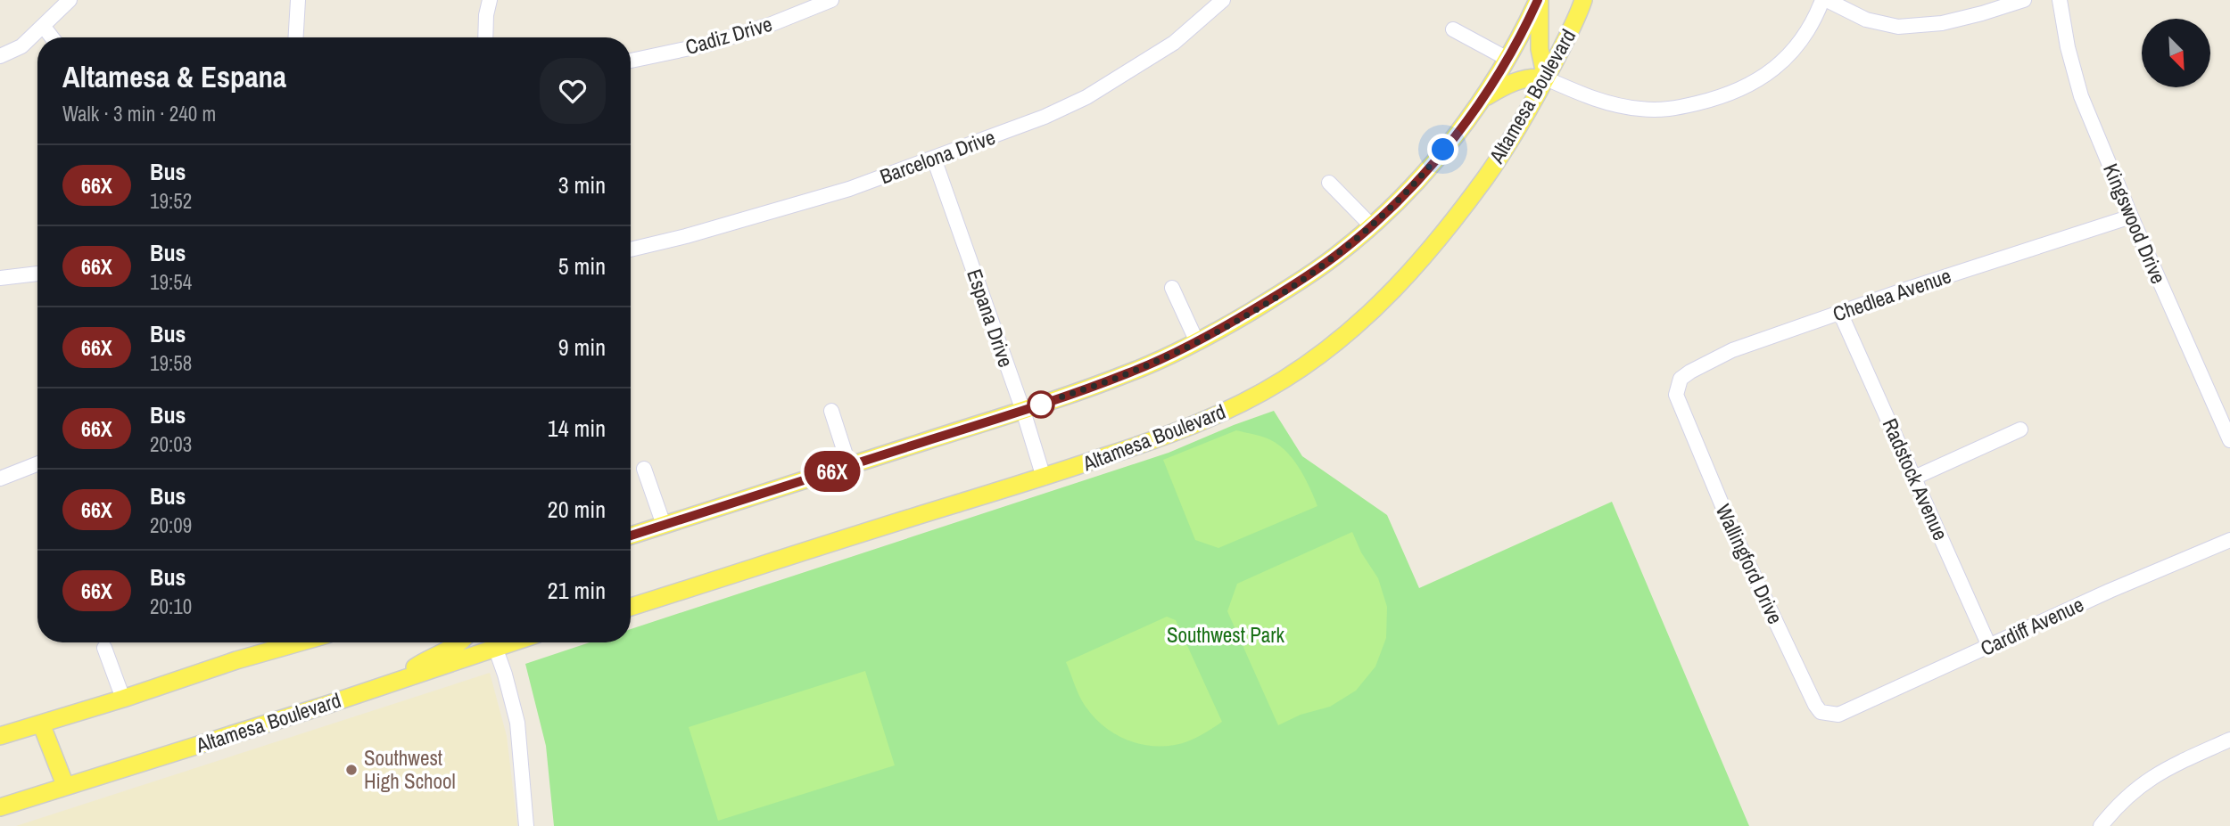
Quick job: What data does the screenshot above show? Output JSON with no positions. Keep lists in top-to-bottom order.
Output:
{
  "streets": {
    "main road": ["Altamesa Boulevard"],
    "street": [
      "Cadiz Drive",
      "Barcelona Drive",
      "Kingswood Drive",
      "Chedlea Avenue",
      "Espana Drive",
      "Radstock Avenue",
      "Wallingford Drive",
      "Cardiff Avenue"
    ]
  },
  "crossings": [
    ["Altamesa Boulevard", "Espana Drive"],
    ["Barcelona Drive", "Espana Drive"],
    ["Kingswood Drive", "Chedlea Avenue"],
    ["Chedlea Avenue", "Radstock Avenue"],
    ["Chedlea Avenue", "Wallingford Drive"],
    ["Radstock Avenue", "Cardiff Avenue"],
    ["Wallingford Drive", "Cardiff Avenue"]
  ],
  "parks": ["Southwest Park"],
  "places": ["Southwest High School"],
  "lines": ["bus line 66X"],
  "north": "bottom right",
  "page": {
    "on_map": "66X",
    "heading": ["Altamesa & Espana", "Walk · 3 min · 240 m"],
    "list": [
      {
        "mark": "66X",
        "name": "Bus",
        "note": "19:52",
        "value": "3 min"
      },
      {
        "mark": "66X",
        "name": "Bus",
        "note": "19:54",
        "value": "5 min"
      },
      {
        "mark": "66X",
        "name": "Bus",
        "note": "19:58",
        "value": "9 min"
      },
      {
        "mark": "66X",
        "name": "Bus",
        "note": "20:03",
        "value": "14 min"
      },
      {
        "mark": "66X",
        "name": "Bus",
        "note": "20:09",
        "value": "20 min"
      },
      {
        "mark": "66X",
        "name": "Bus",
        "note": "20:10",
        "value": "21 min"
      }
    ]
  }
}
